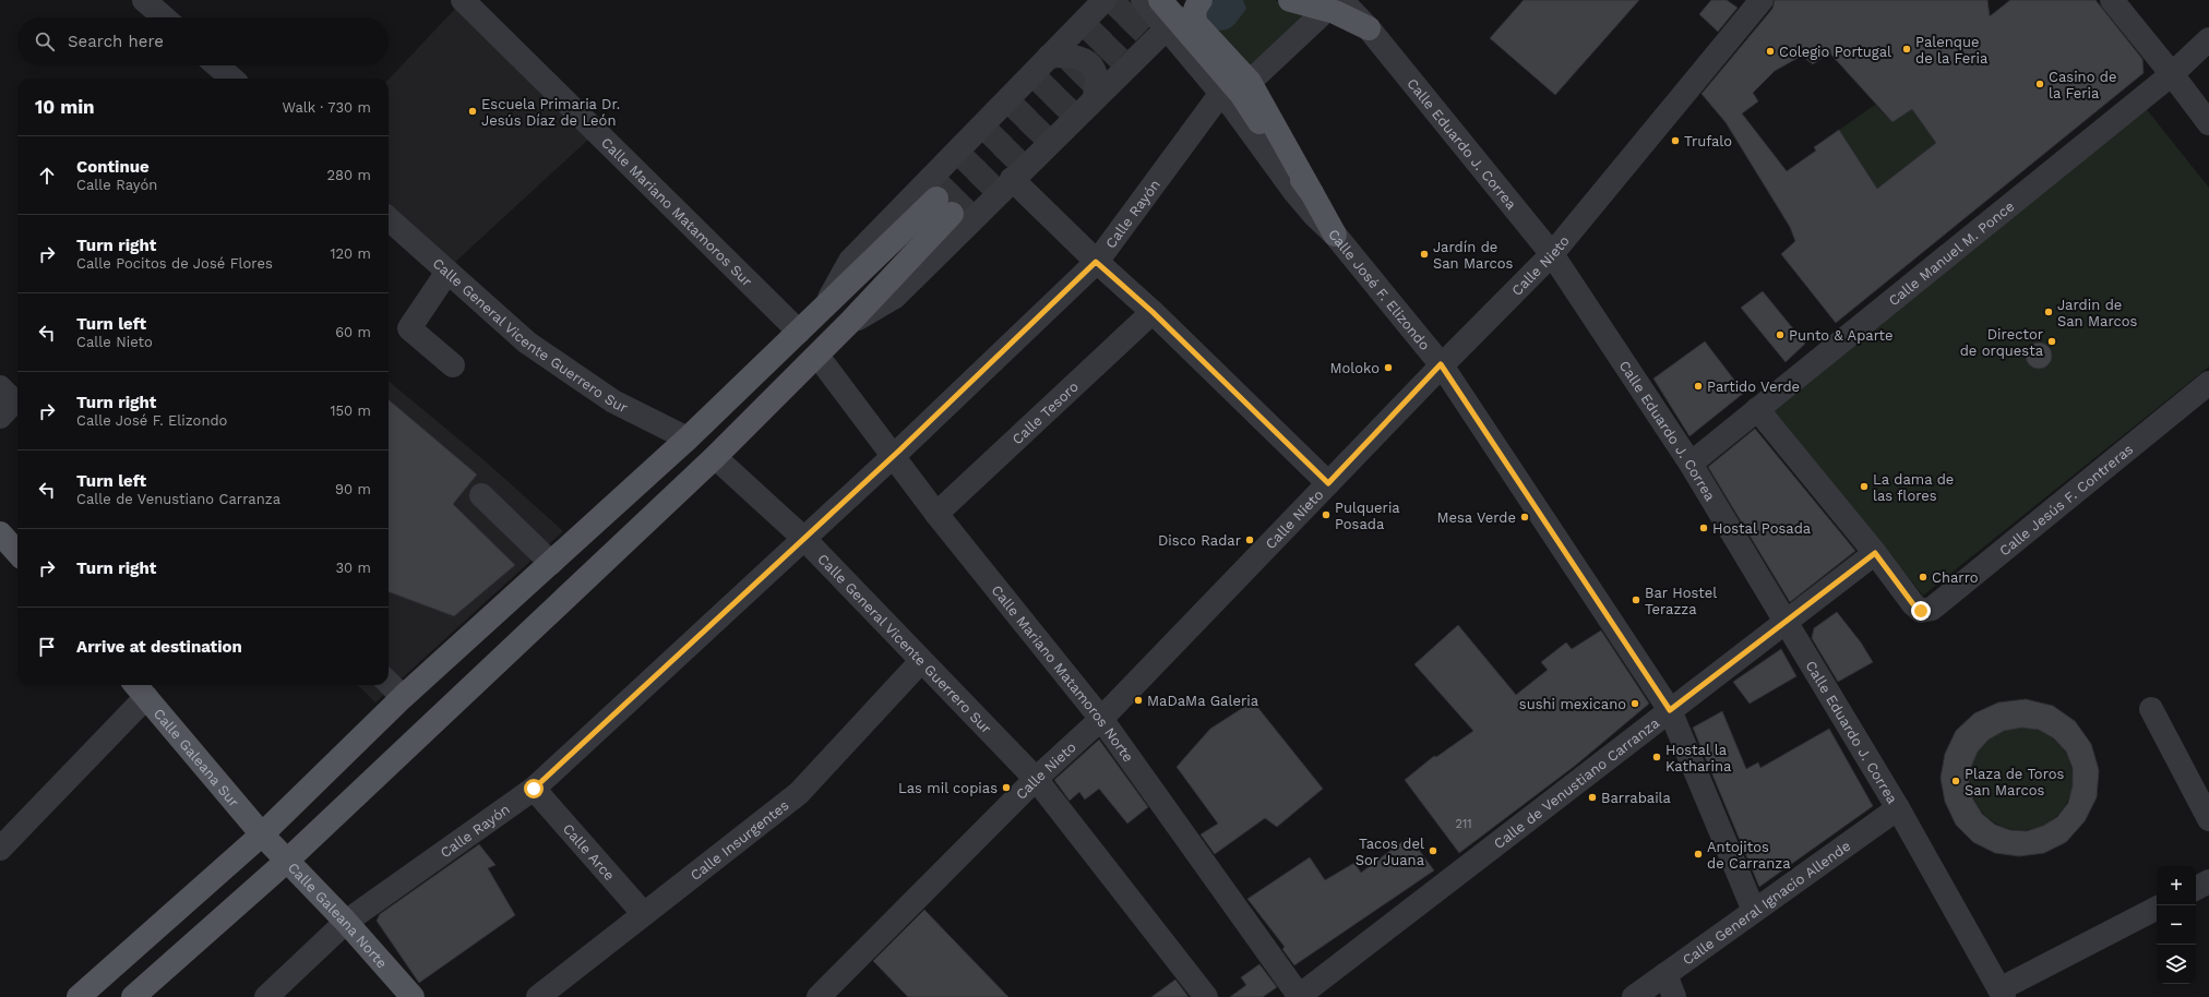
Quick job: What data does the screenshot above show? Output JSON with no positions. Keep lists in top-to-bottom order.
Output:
{
  "streets": {
    "main road": ["Calle José F. Elizondo", "Calle Galeana Sur", "Calle Galeana Norte"],
    "street": [
      "Calle Eduardo J. Correa",
      "Calle Mariano Matamoros Sur",
      "Calle Rayón",
      "Calle Manuel M. Ponce",
      "Calle Nieto",
      "Calle General Vicente Guerrero Sur",
      "Calle Tesoro",
      "Calle Jesús F. Contreras",
      "Calle Mariano Matamoros Norte",
      "Calle de Venustiano Carranza",
      "Calle Insurgentes",
      "Calle Arce",
      "Calle General Ignacio Allende"
    ]
  },
  "crossings": [
    ["Calle Eduardo J. Correa", "Calle Manuel M. Ponce"],
    ["Calle Eduardo J. Correa", "Calle Nieto"],
    ["Calle Eduardo J. Correa", "Calle de Venustiano Carranza"],
    ["Calle Eduardo J. Correa", "Calle General Ignacio Allende"],
    ["Calle Rayón", "Calle General Vicente Guerrero Sur"],
    ["Calle Rayón", "Calle Mariano Matamoros Norte"],
    ["Calle Rayón", "Calle Arce"],
    ["Calle Rayón", "Calle Galeana Norte"],
    ["Calle Nieto", "Calle José F. Elizondo"],
    ["Calle Nieto", "Calle General Vicente Guerrero Sur"],
    ["Calle Nieto", "Calle Mariano Matamoros Norte"],
    ["Calle José F. Elizondo", "Calle de Venustiano Carranza"],
    ["Calle José F. Elizondo", "Calle General Ignacio Allende"],
    ["Calle General Vicente Guerrero Sur", "Calle Insurgentes"],
    ["Calle Tesoro", "Calle Mariano Matamoros Norte"],
    ["Calle Jesús F. Contreras", "Calle de Venustiano Carranza"],
    ["Calle Mariano Matamoros Norte", "Calle de Venustiano Carranza"],
    ["Calle Galeana Sur", "Calle Galeana Norte"],
    ["Calle Insurgentes", "Calle Arce"]
  ],
  "places": [
    "Palenque de la Feria",
    "Colegio Portugal",
    "Casino de la Feria",
    "Escuela Primaria Dr. Jesús Díaz de León",
    "Trufalo",
    "Jardín de San Marcos",
    "Jardin de San Marcos",
    "Punto & Aparte",
    "Director de orquesta",
    "Moloko",
    "Partido Verde",
    "La dama de las flores",
    "Pulqueria Posada",
    "Mesa Verde",
    "Hostal Posada",
    "Disco Radar",
    "Charro",
    "Bar Hostel Terazza",
    "MaDaMa Galeria",
    "sushi mexicano",
    "Hostal la Katharina",
    "Plaza de Toros San Marcos",
    "Las mil copias",
    "Barrabaila",
    "Tacos del Sor Juana",
    "Antojitos de Carranza"
  ],
  "house_numbers": ["211"],
  "page": {
    "search": "Search here",
    "heading": ["10 min", "Walk · 730 m"],
    "list": [
      ["Continue", "Calle Rayón", "280 m"],
      ["Turn right", "Calle Pocitos de José Flores", "120 m"],
      ["Turn left", "Calle Nieto", "60 m"],
      ["Turn right", "Calle José F. Elizondo", "150 m"],
      ["Turn left", "Calle de Venustiano Carranza", "90 m"],
      ["Turn right", "30 m"],
      "Arrive at destination"
    ],
    "map_buttons": ["+", "−"]
  }
}
